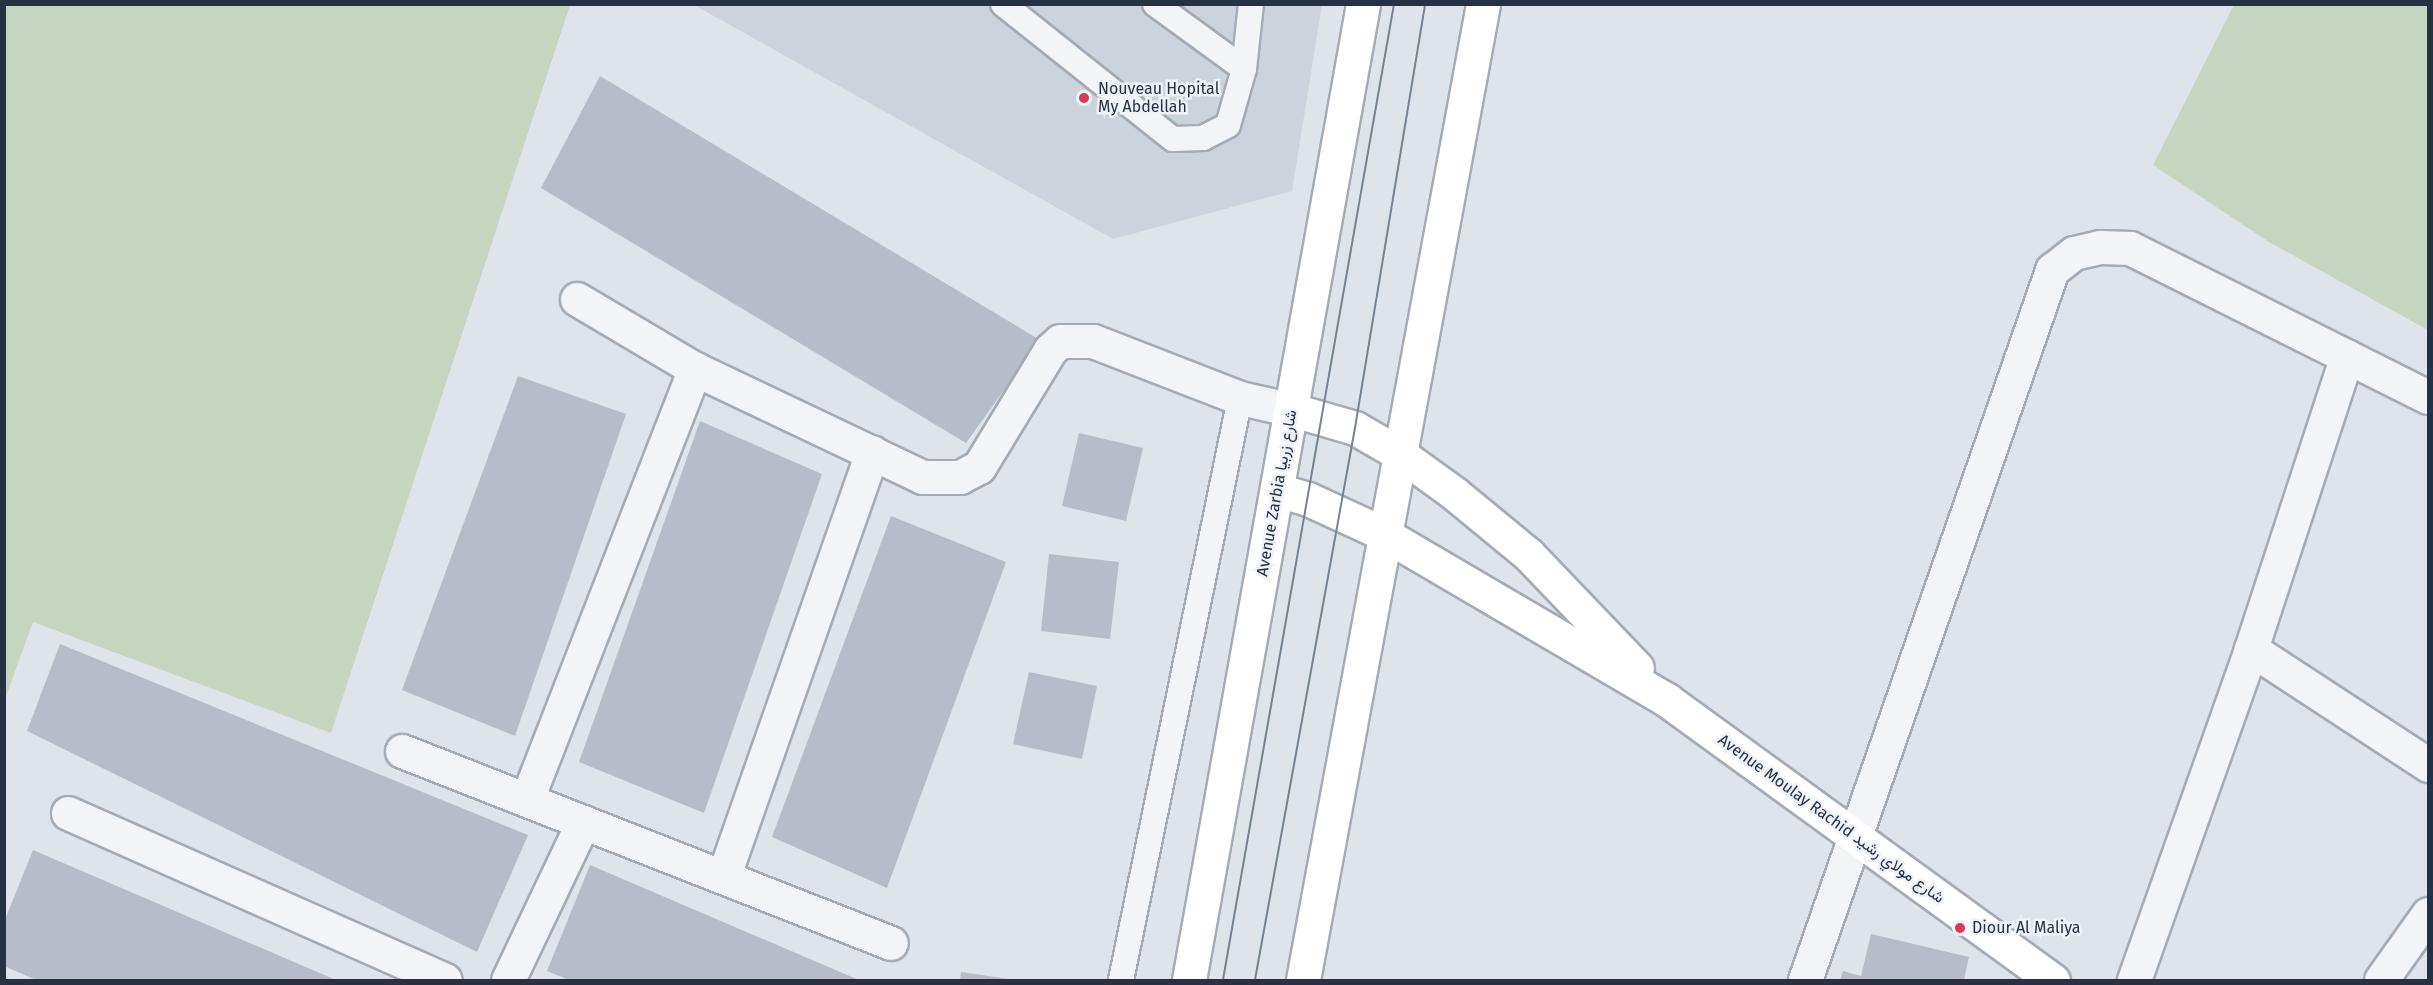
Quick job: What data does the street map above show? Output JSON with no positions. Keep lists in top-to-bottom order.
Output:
{
  "streets": {
    "main road": ["Avenue Zarbia شارع زربيا", "Avenue Moulay Rachid شارع مولاي رشيد"]
  },
  "crossings": [
    ["Avenue Zarbia شارع زربيا", "Avenue Moulay Rachid شارع مولاي رشيد"]
  ],
  "places": ["Nouveau Hopital My Abdellah", "Diour Al Maliya"]
}
